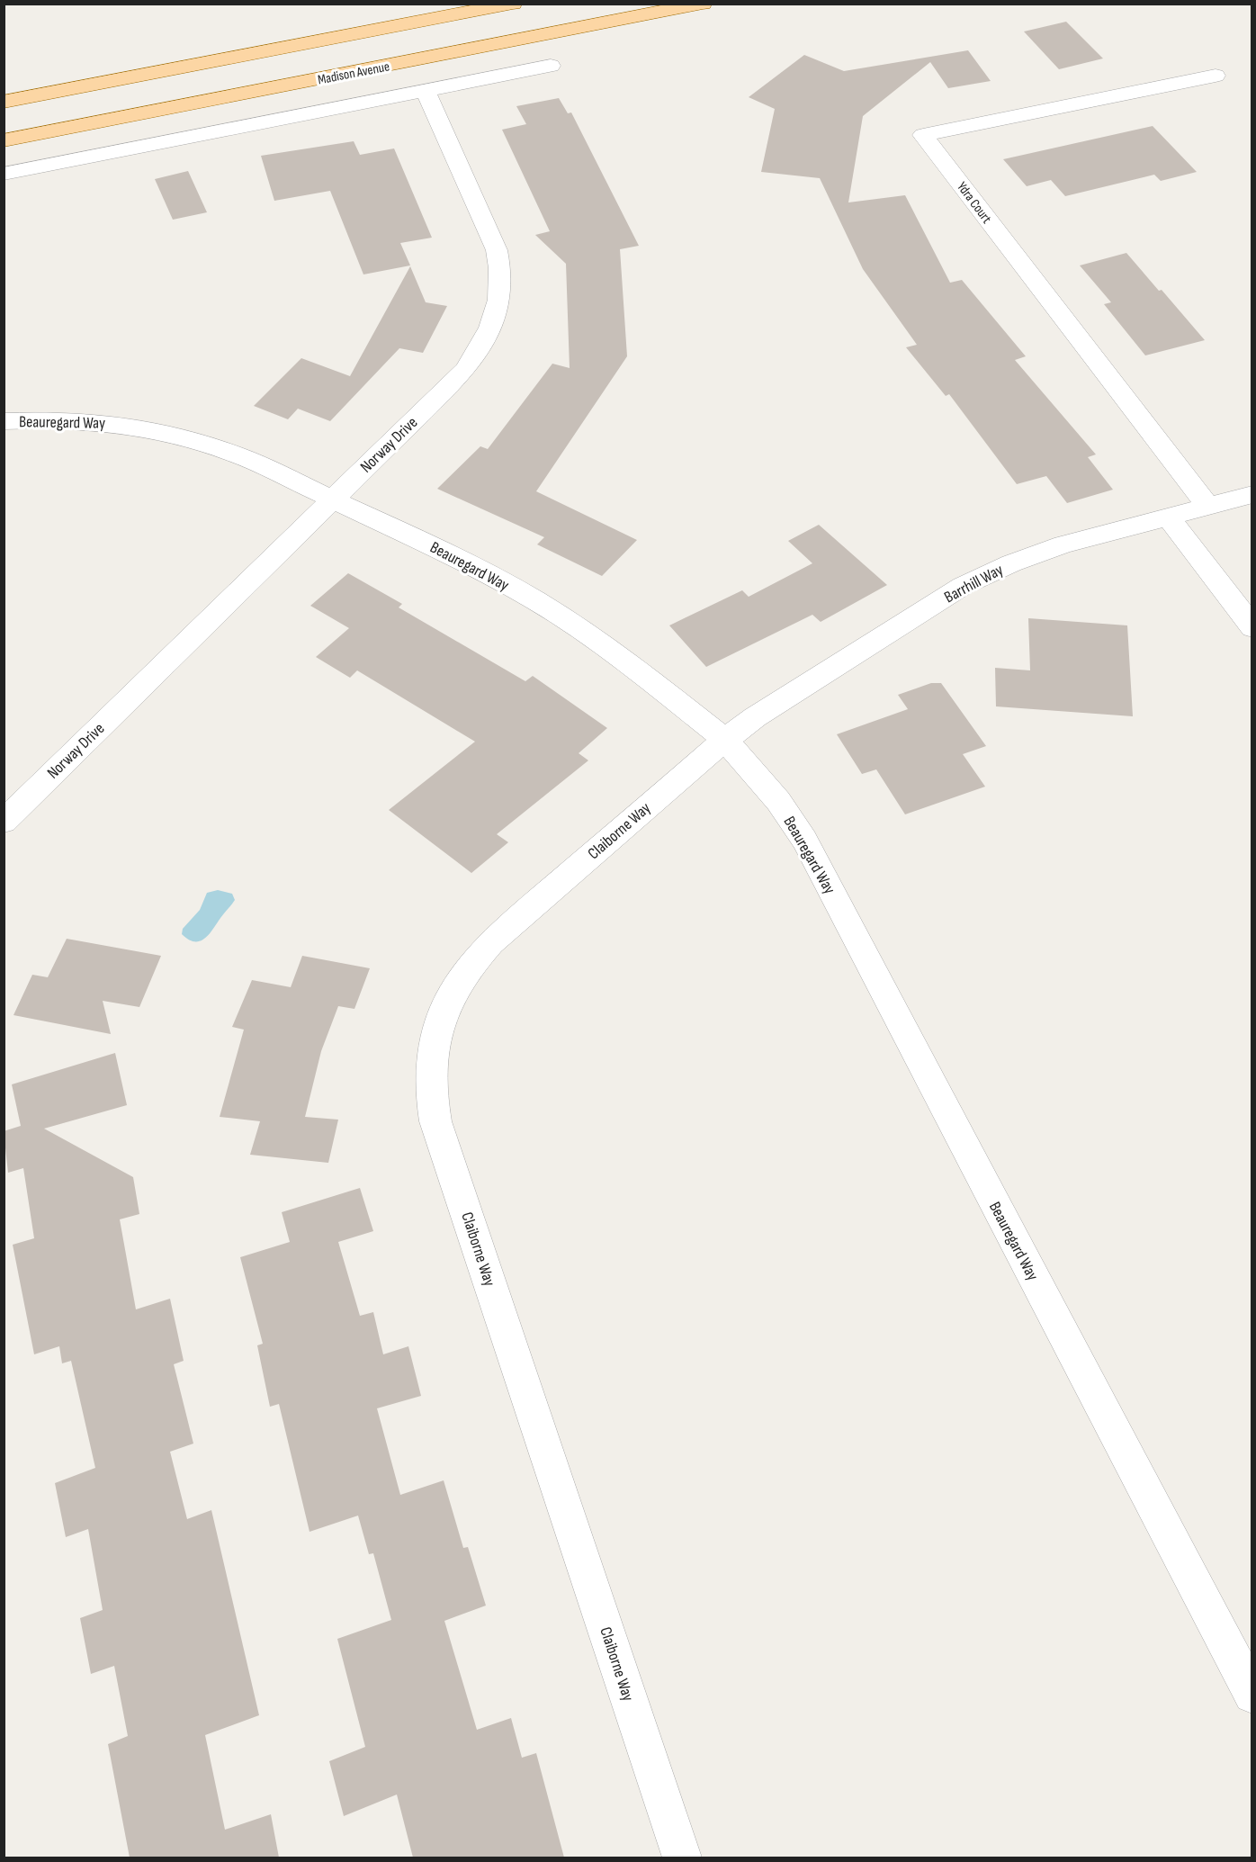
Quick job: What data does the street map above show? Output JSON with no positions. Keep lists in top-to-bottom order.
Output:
{
  "streets": {
    "main road": ["Madison Avenue"],
    "street": [
      "Ydra Court",
      "Beauregard Way",
      "Norway Drive",
      "Barrhill Way",
      "Claiborne Way"
    ]
  },
  "crossings": [
    ["Ydra Court", "Barrhill Way"],
    ["Beauregard Way", "Norway Drive"],
    ["Beauregard Way", "Barrhill Way"],
    ["Beauregard Way", "Claiborne Way"],
    ["Barrhill Way", "Claiborne Way"]
  ]
}
